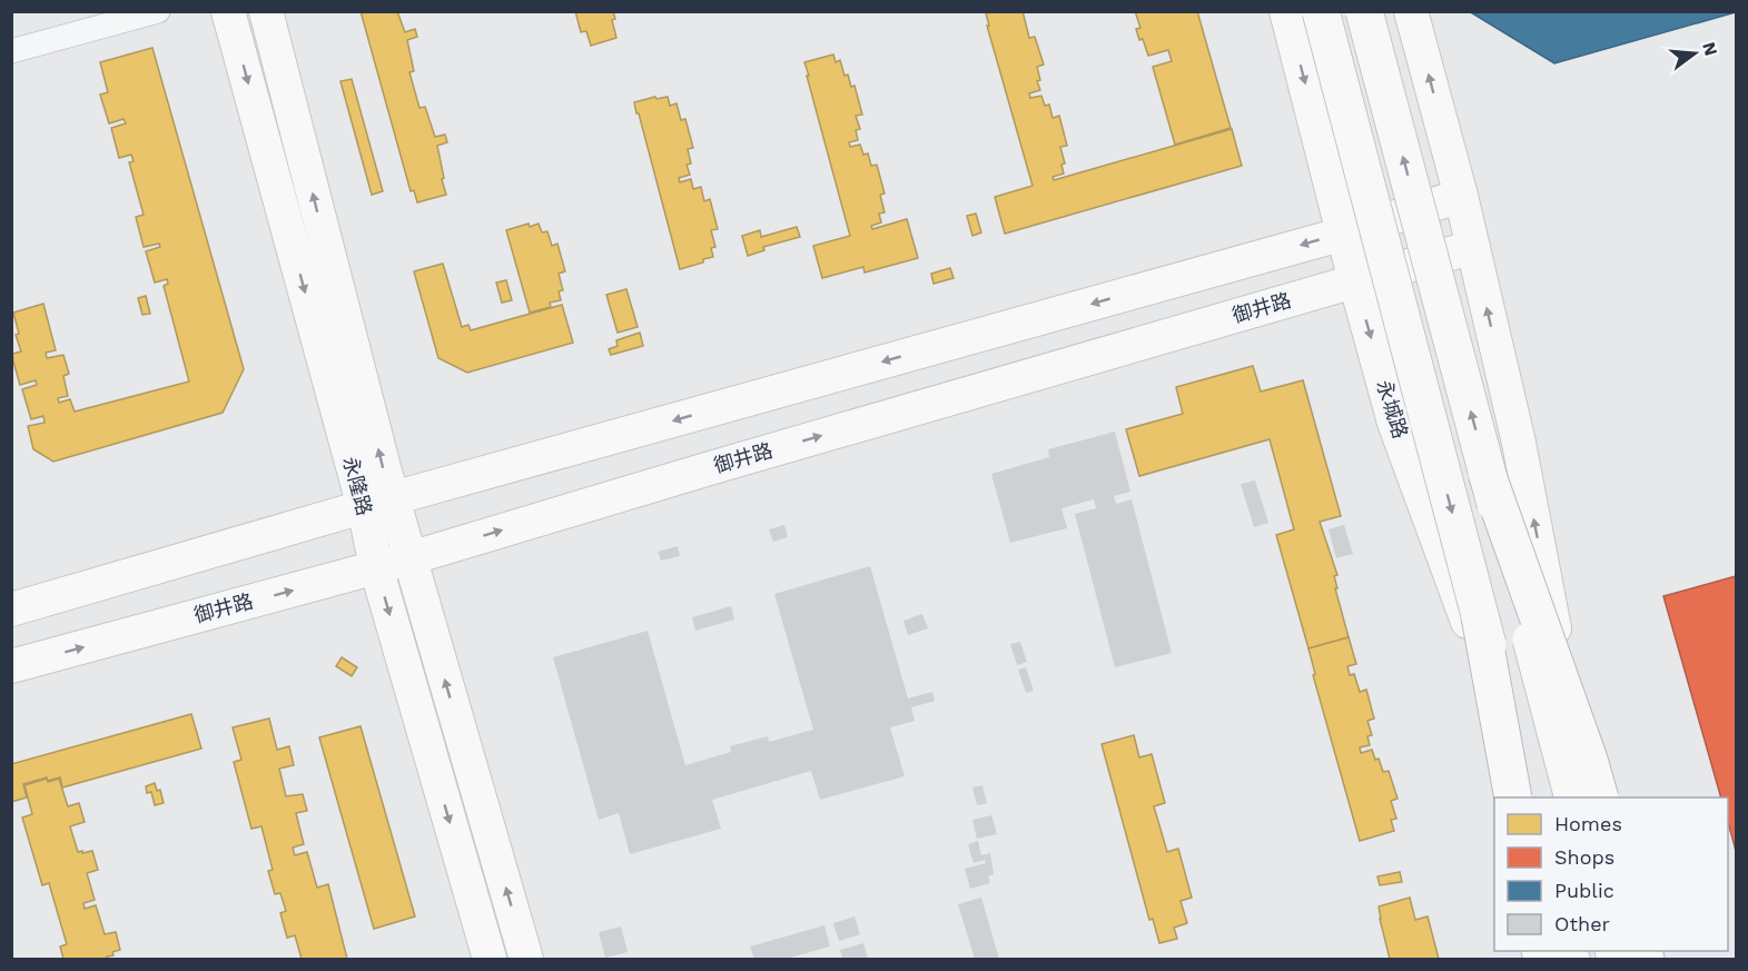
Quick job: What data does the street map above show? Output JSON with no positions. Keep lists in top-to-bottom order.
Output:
{
  "streets": {
    "street": ["御井路", "永城路", "永隆路"]
  },
  "crossings": [
    ["御井路", "永城路"],
    ["御井路", "永隆路"]
  ],
  "legend": [
    "Homes",
    "Shops",
    "Public",
    "Other"
  ],
  "north": "right"
}
